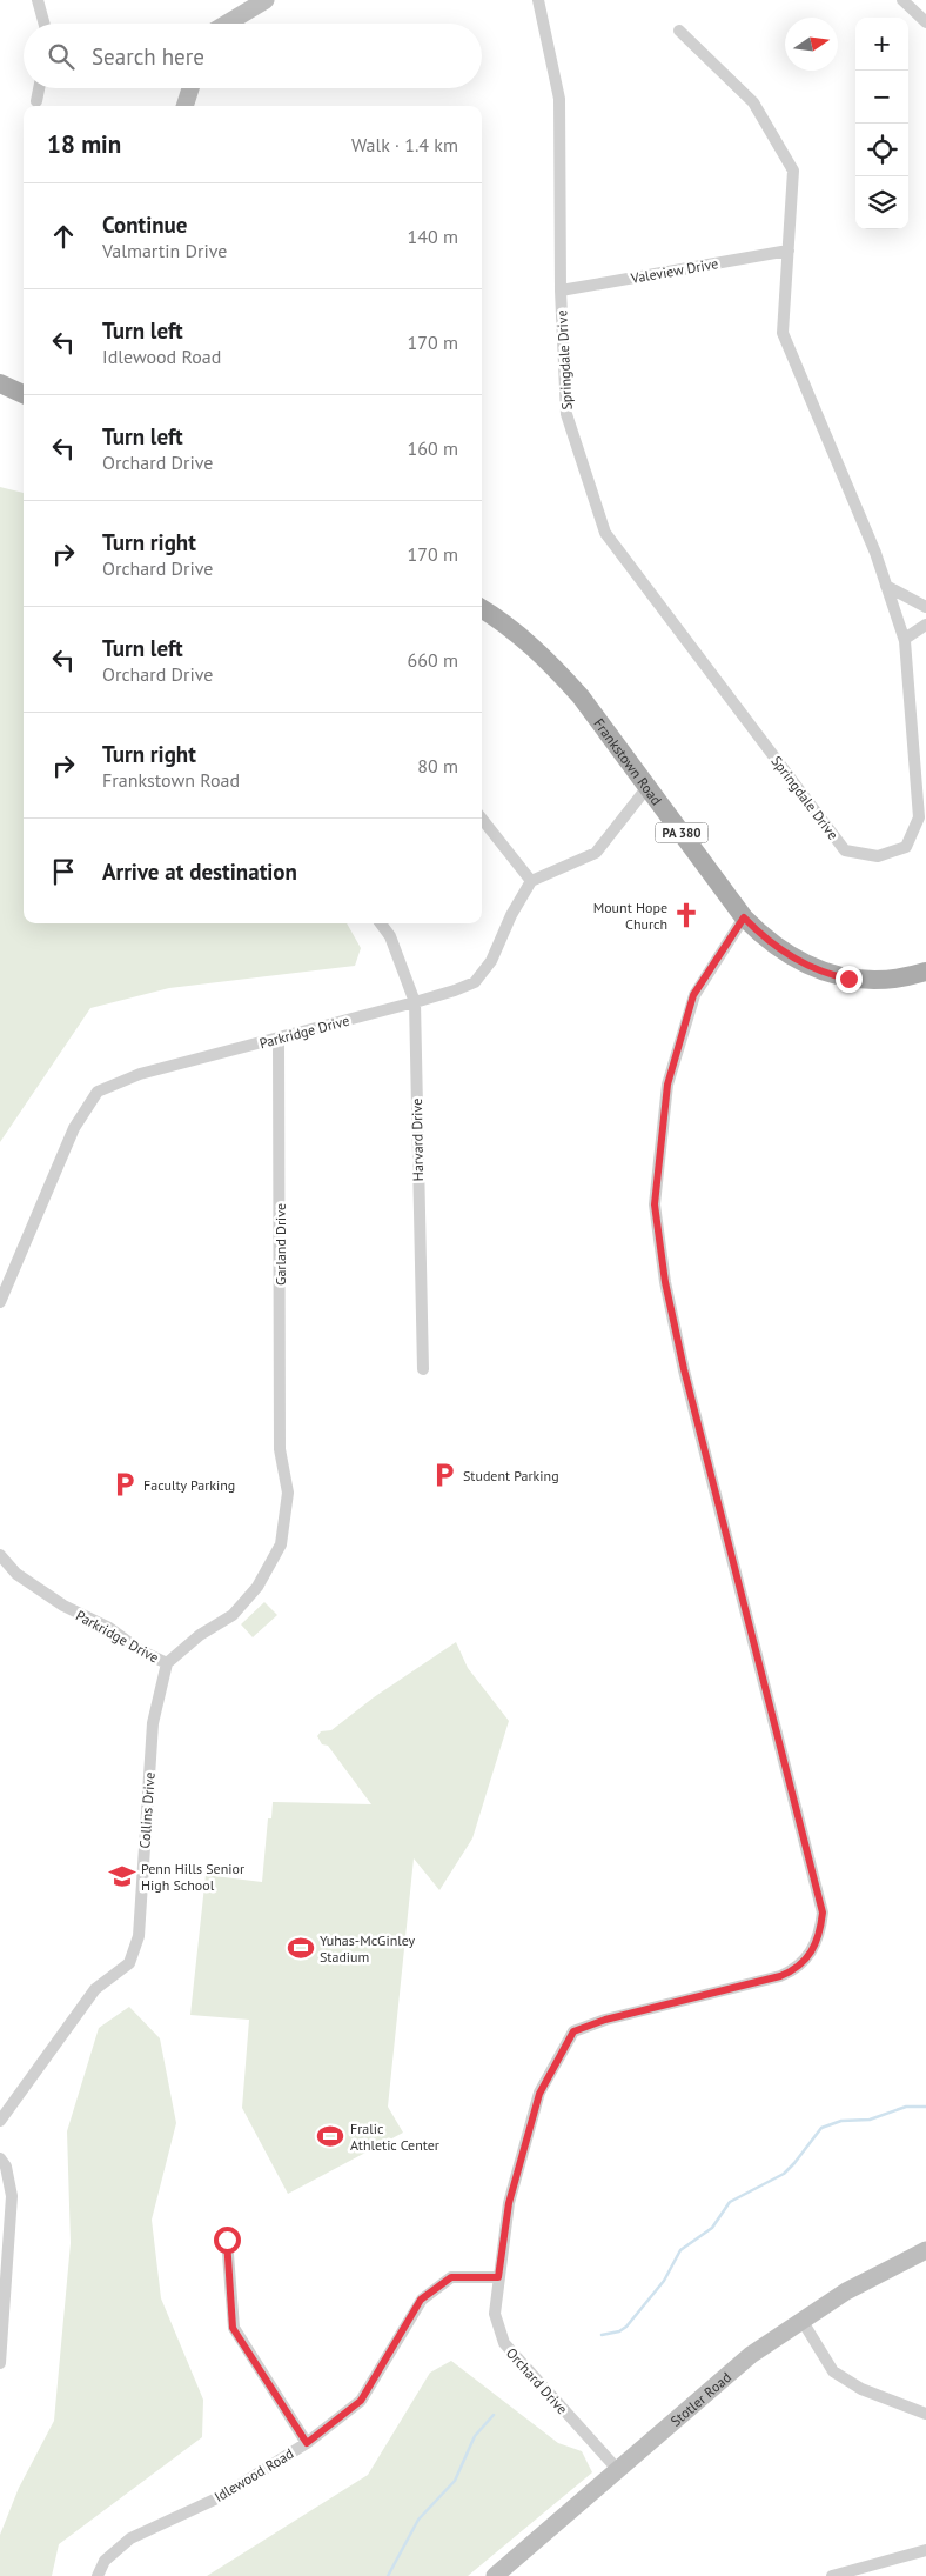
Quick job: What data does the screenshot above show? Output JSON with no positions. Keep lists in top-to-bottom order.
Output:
{
  "streets": {
    "main road": ["Frankstown Road", "PA 380"],
    "street": [
      "Valeview Drive",
      "Springdale Drive",
      "Parkridge Drive",
      "Harvard Drive",
      "Garland Drive",
      "Collins Drive",
      "Orchard Drive",
      "Stotler Road",
      "Idlewood Road"
    ]
  },
  "crossings": [
    ["Valeview Drive", "Springdale Drive"],
    ["Frankstown Road", "Orchard Drive"],
    ["Parkridge Drive", "Harvard Drive"],
    ["Parkridge Drive", "Garland Drive"],
    ["Parkridge Drive", "Collins Drive"],
    ["Orchard Drive", "Stotler Road"],
    ["Orchard Drive", "Idlewood Road"]
  ],
  "places": {
    "church": ["Mount Hope Church"],
    "parking": ["Student Parking", "Faculty Parking"],
    "school or university": ["Penn Hills Senior High School"],
    "sports": ["Yuhas-McGinley Stadium", "Fralic Athletic Center"]
  },
  "north": "right",
  "page": {
    "map_buttons": ["+", "−"],
    "search": "Search here",
    "heading": ["18 min", "Walk · 1.4 km"],
    "list": [
      ["Continue", "Valmartin Drive", "140 m"],
      ["Turn left", "Idlewood Road", "170 m"],
      ["Turn left", "Orchard Drive", "160 m"],
      ["Turn right", "Orchard Drive", "170 m"],
      ["Turn left", "Orchard Drive", "660 m"],
      ["Turn right", "Frankstown Road", "80 m"],
      "Arrive at destination"
    ]
  }
}
